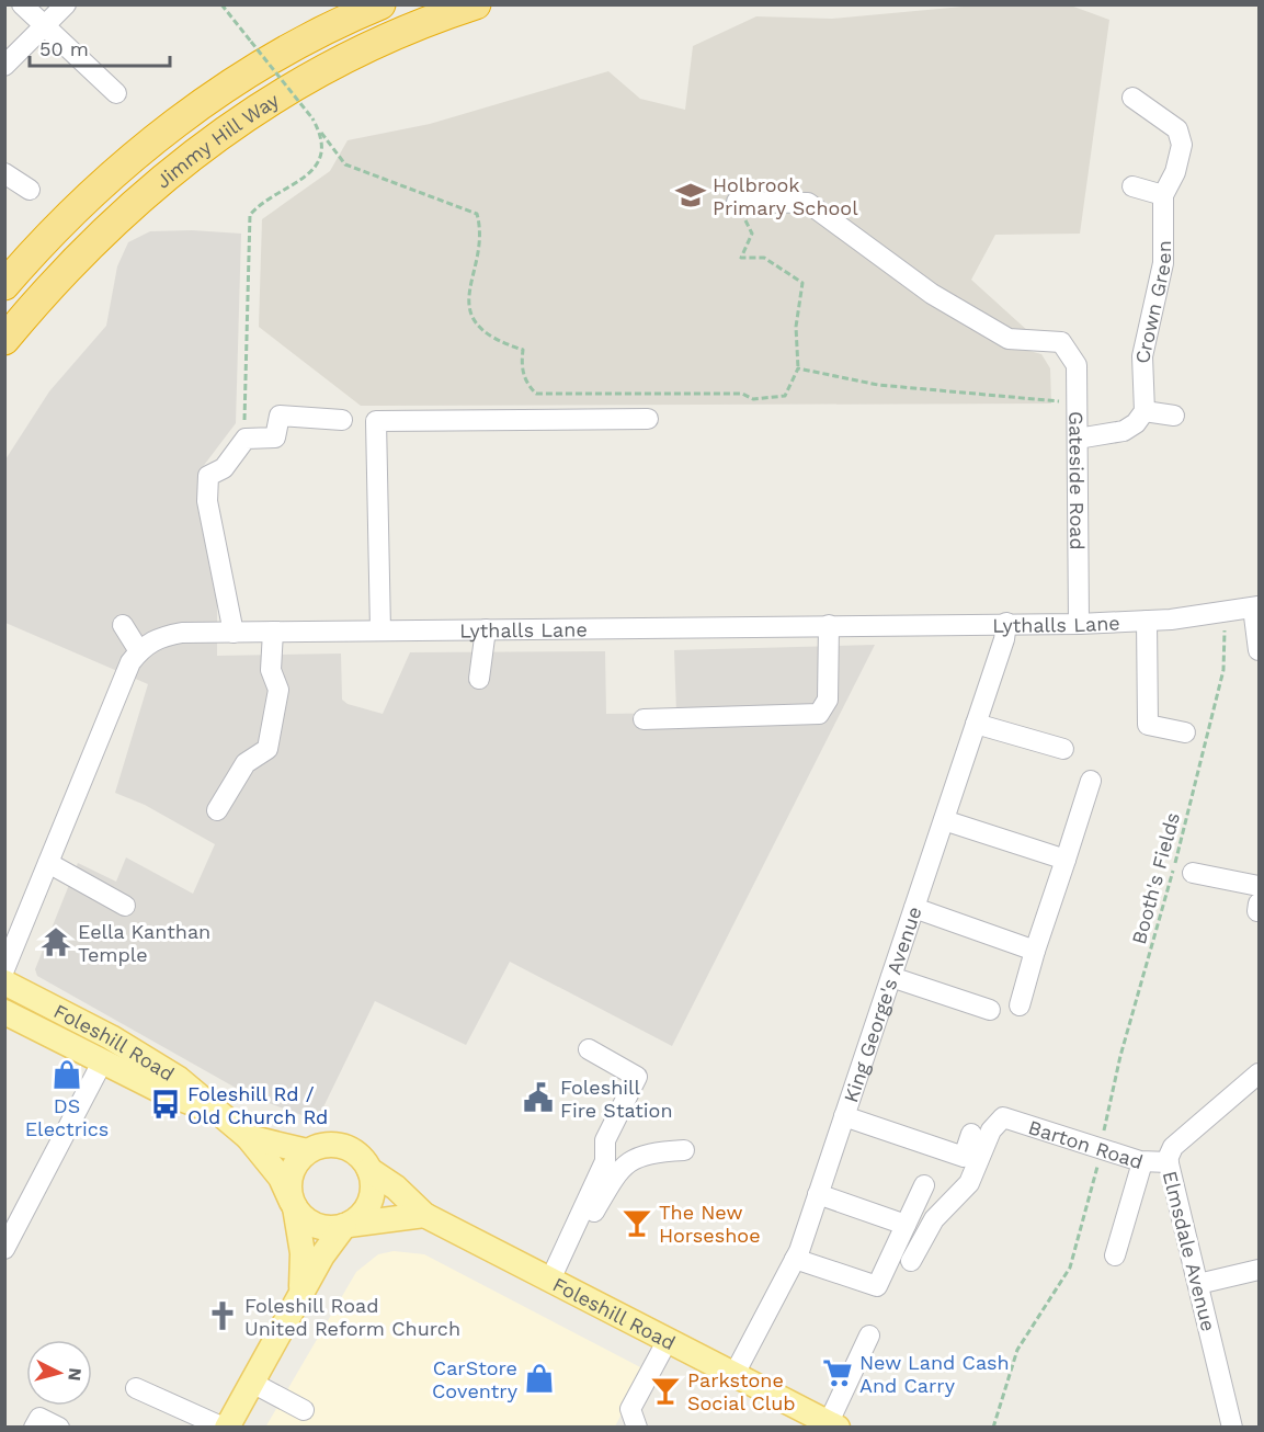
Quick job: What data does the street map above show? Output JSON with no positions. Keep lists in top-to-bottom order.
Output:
{
  "streets": {
    "highway": ["Jimmy Hill Way"],
    "main road": ["Foleshill Road"],
    "street": [
      "Crown Green",
      "Gateside Road",
      "Lythalls Lane",
      "King George's Avenue",
      "Barton Road",
      "Elmsdale Avenue"
    ],
    "path": ["Booth's Fields"]
  },
  "crossings": [
    ["Gateside Road", "Lythalls Lane"],
    ["Lythalls Lane", "Booth's Fields"],
    ["Lythalls Lane", "King George's Avenue"],
    ["Booth's Fields", "Barton Road"],
    ["King George's Avenue", "Foleshill Road"],
    ["Barton Road", "Elmsdale Avenue"]
  ],
  "places": {
    "school or university": ["Holbrook Primary School"],
    "temple": ["Eella Kanthan Temple"],
    "shop": ["DS Electrics", "CarStore Coventry"],
    "public building": ["Foleshill Fire Station"],
    "bus stop": ["Foleshill Rd / Old Church Rd"],
    "bar": ["The New Horseshoe", "Parkstone Social Club"],
    "church": ["Foleshill Road United Reform Church"],
    "supermarket": ["New Land Cash And Carry"]
  },
  "scale_bar": "50 m",
  "north": "right"
}
